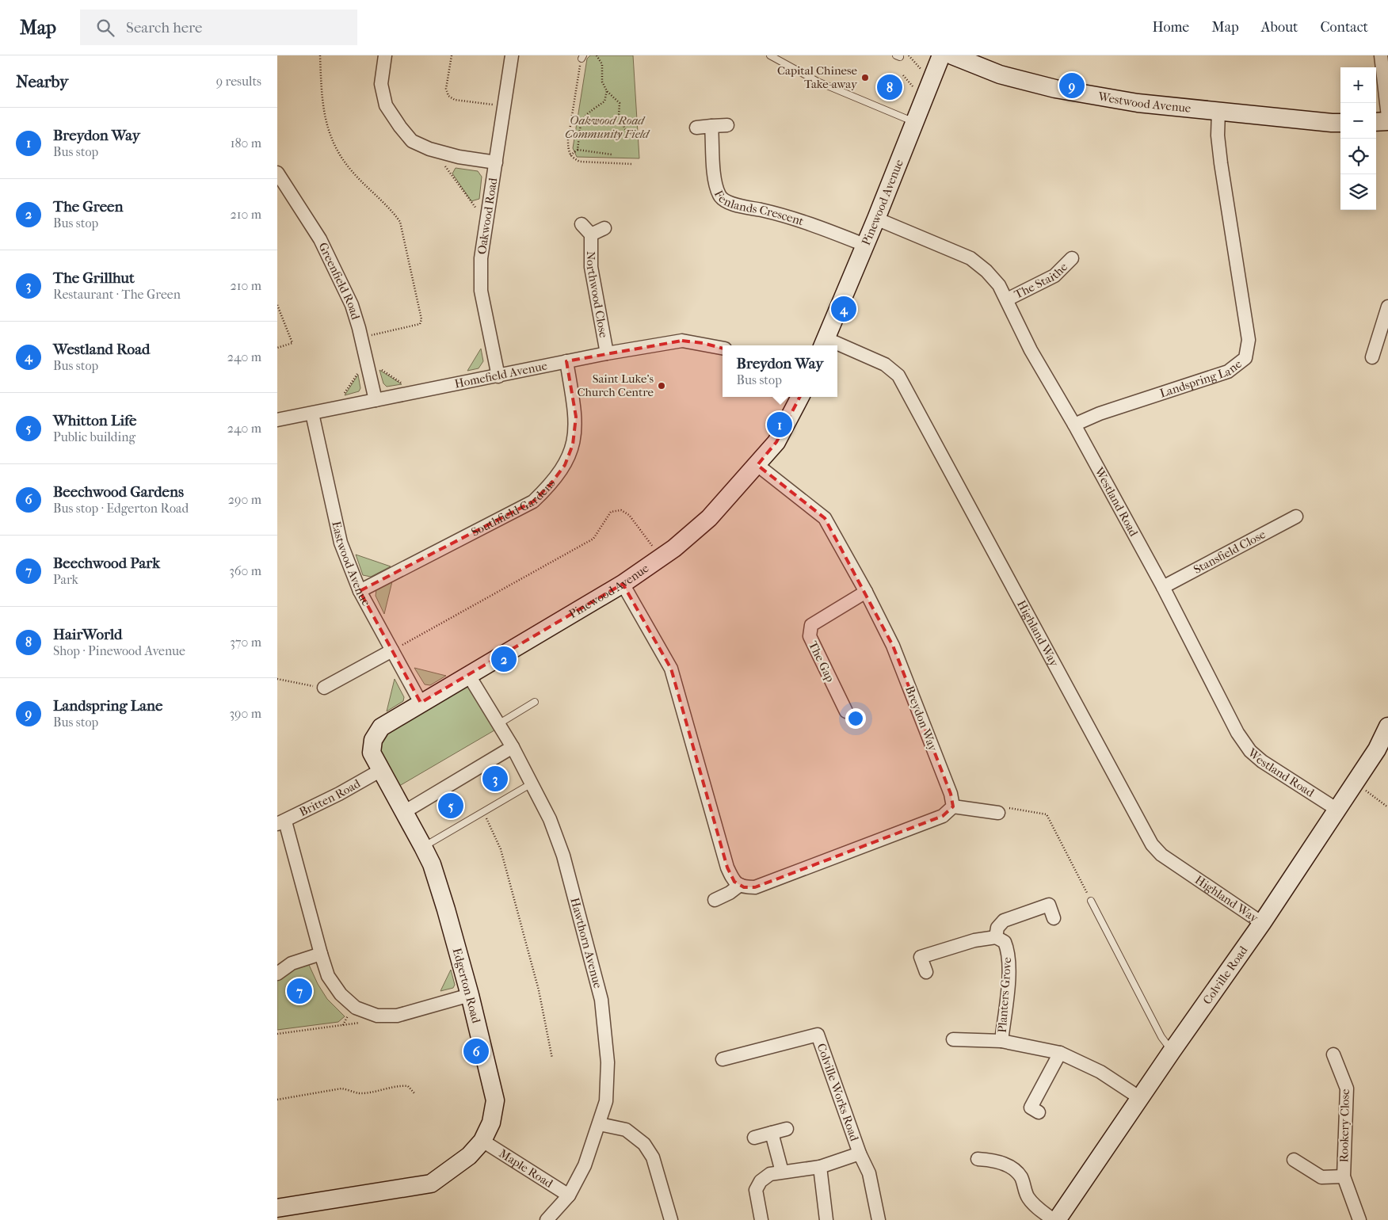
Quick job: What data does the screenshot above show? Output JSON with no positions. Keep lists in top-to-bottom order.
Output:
{
  "streets": {
    "street": [
      "Westwood Avenue",
      "Pinewood Avenue",
      "Fenlands Crescent",
      "Oakwood Road",
      "The Staithe",
      "Greenfield Road",
      "Northwood Close",
      "Homefield Avenue",
      "Landspring Lane",
      "Westland Road",
      "Southfield Gardens",
      "Stansfield Close",
      "Eastwood Avenue",
      "Highland Way",
      "The Gap",
      "Breydon Way",
      "Britten Road",
      "Hawthorn Avenue",
      "Colville Road",
      "Edgerton Road",
      "Planters Grove",
      "Colville Works Road",
      "Rookery Close",
      "Maple Road"
    ]
  },
  "crossings": [
    ["Westwood Avenue", "Landspring Lane"],
    ["Pinewood Avenue", "Fenlands Crescent"],
    ["Pinewood Avenue", "Westland Road"],
    ["Pinewood Avenue", "Eastwood Avenue"],
    ["Pinewood Avenue", "Breydon Way"],
    ["Pinewood Avenue", "Hawthorn Avenue"],
    ["Pinewood Avenue", "Edgerton Road"],
    ["Oakwood Road", "Homefield Avenue"],
    ["The Staithe", "Westland Road"],
    ["Greenfield Road", "Homefield Avenue"],
    ["Northwood Close", "Homefield Avenue"],
    ["Homefield Avenue", "Southfield Gardens"],
    ["Homefield Avenue", "Eastwood Avenue"],
    ["Landspring Lane", "Westland Road"],
    ["Westland Road", "Stansfield Close"],
    ["Westland Road", "Colville Road"],
    ["Southfield Gardens", "Eastwood Avenue"],
    ["Highland Way", "Colville Road"],
    ["The Gap", "Breydon Way"],
    ["Britten Road", "Edgerton Road"],
    ["Hawthorn Avenue", "Maple Road"],
    ["Colville Road", "Planters Grove"],
    ["Edgerton Road", "Maple Road"]
  ],
  "parks": ["Oakwood Road Community Field"],
  "places": ["Capital Chinese Take-away", "Saint Luke's Church Centre"],
  "page": {
    "header": "Map",
    "search": "Search here",
    "nav": [
      "Home",
      "Map",
      "About",
      "Contact"
    ],
    "heading": ["Nearby", "9 results"],
    "map_buttons": ["+", "−"],
    "pins": [
      "9",
      "8",
      "4",
      "1",
      "2",
      "3",
      "5",
      "7",
      "6"
    ],
    "list": [
      {
        "mark": "1",
        "name": "Breydon Way",
        "note": "Bus stop",
        "value": "180 m"
      },
      {
        "mark": "2",
        "name": "The Green",
        "note": "Bus stop",
        "value": "210 m"
      },
      {
        "mark": "3",
        "name": "The Grillhut",
        "note": "Restaurant · The Green",
        "value": "210 m"
      },
      {
        "mark": "4",
        "name": "Westland Road",
        "note": "Bus stop",
        "value": "240 m"
      },
      {
        "mark": "5",
        "name": "Whitton Life",
        "note": "Public building",
        "value": "240 m"
      },
      {
        "mark": "6",
        "name": "Beechwood Gardens",
        "note": "Bus stop · Edgerton Road",
        "value": "290 m"
      },
      {
        "mark": "7",
        "name": "Beechwood Park",
        "note": "Park",
        "value": "360 m"
      },
      {
        "mark": "8",
        "name": "HairWorld",
        "note": "Shop · Pinewood Avenue",
        "value": "370 m"
      },
      {
        "mark": "9",
        "name": "Landspring Lane",
        "note": "Bus stop",
        "value": "390 m"
      }
    ],
    "popup": ["Breydon Way", "Bus stop"]
  }
}
